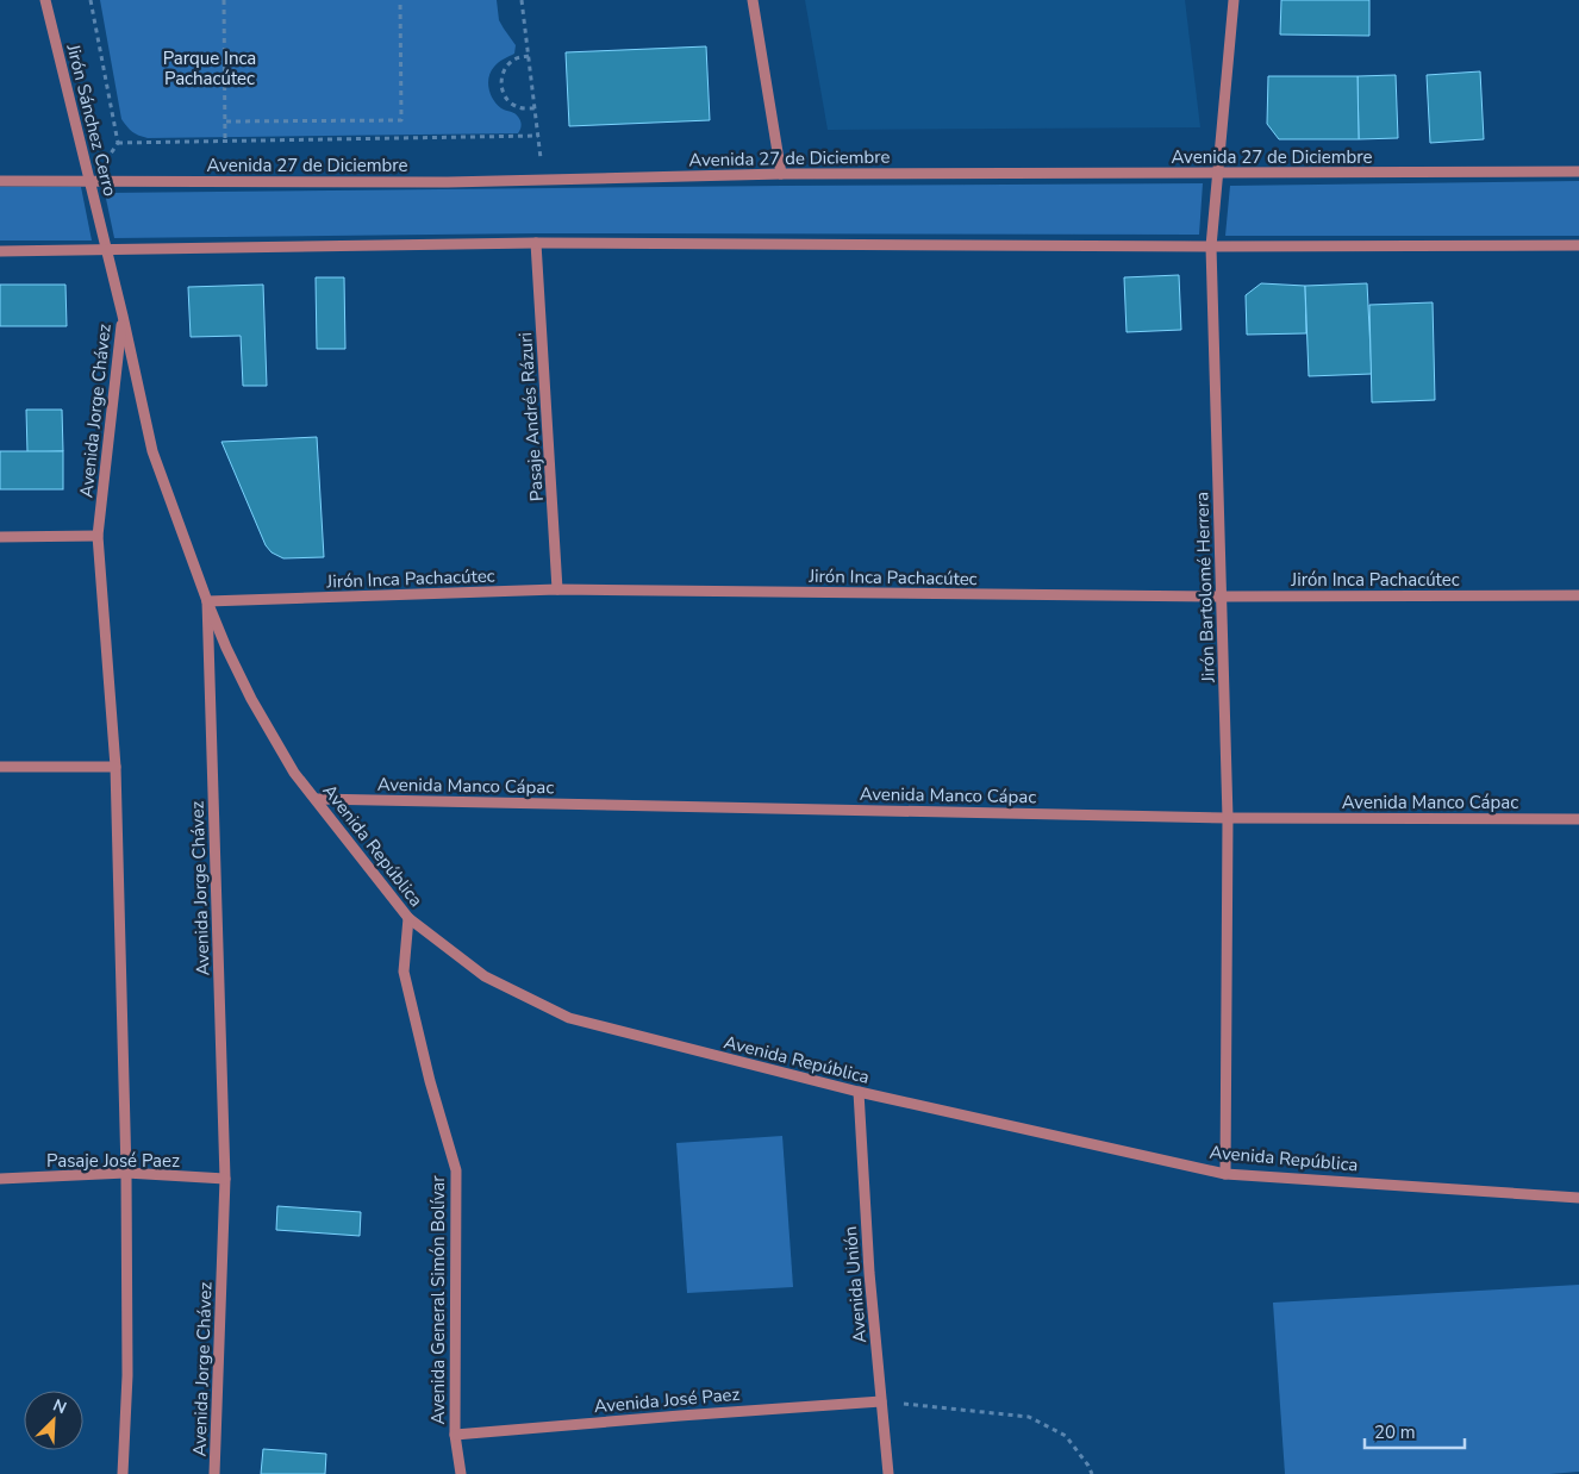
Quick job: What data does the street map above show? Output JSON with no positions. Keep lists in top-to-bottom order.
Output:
{
  "streets": {
    "street": [
      "Jirón Sánchez Cerro",
      "Avenida 27 de Diciembre",
      "Avenida Jorge Chávez",
      "Pasaje Andrés Rázuri",
      "Jirón Inca Pachacútec",
      "Jirón Bartolomé Herrera",
      "Avenida Manco Cápac",
      "Avenida República",
      "Pasaje José Paez",
      "Avenida Unión",
      "Avenida General Simón Bolívar",
      "Avenida José Paez"
    ]
  },
  "crossings": [
    ["Jirón Sánchez Cerro", "Avenida 27 de Diciembre"],
    ["Jirón Sánchez Cerro", "Avenida Jorge Chávez"],
    ["Avenida 27 de Diciembre", "Jirón Bartolomé Herrera"],
    ["Avenida Jorge Chávez", "Jirón Inca Pachacútec"],
    ["Avenida Jorge Chávez", "Avenida República"],
    ["Avenida Jorge Chávez", "Pasaje José Paez"],
    ["Pasaje Andrés Rázuri", "Jirón Inca Pachacútec"],
    ["Jirón Inca Pachacútec", "Jirón Bartolomé Herrera"],
    ["Jirón Inca Pachacútec", "Avenida República"],
    ["Jirón Bartolomé Herrera", "Avenida Manco Cápac"],
    ["Jirón Bartolomé Herrera", "Avenida República"],
    ["Avenida Manco Cápac", "Avenida República"],
    ["Avenida República", "Avenida Unión"],
    ["Avenida República", "Avenida General Simón Bolívar"],
    ["Avenida Unión", "Avenida José Paez"],
    ["Avenida General Simón Bolívar", "Avenida José Paez"]
  ],
  "parks": ["Parque Inca Pachacútec"],
  "scale_bar": "20 m",
  "north": "top right"
}
